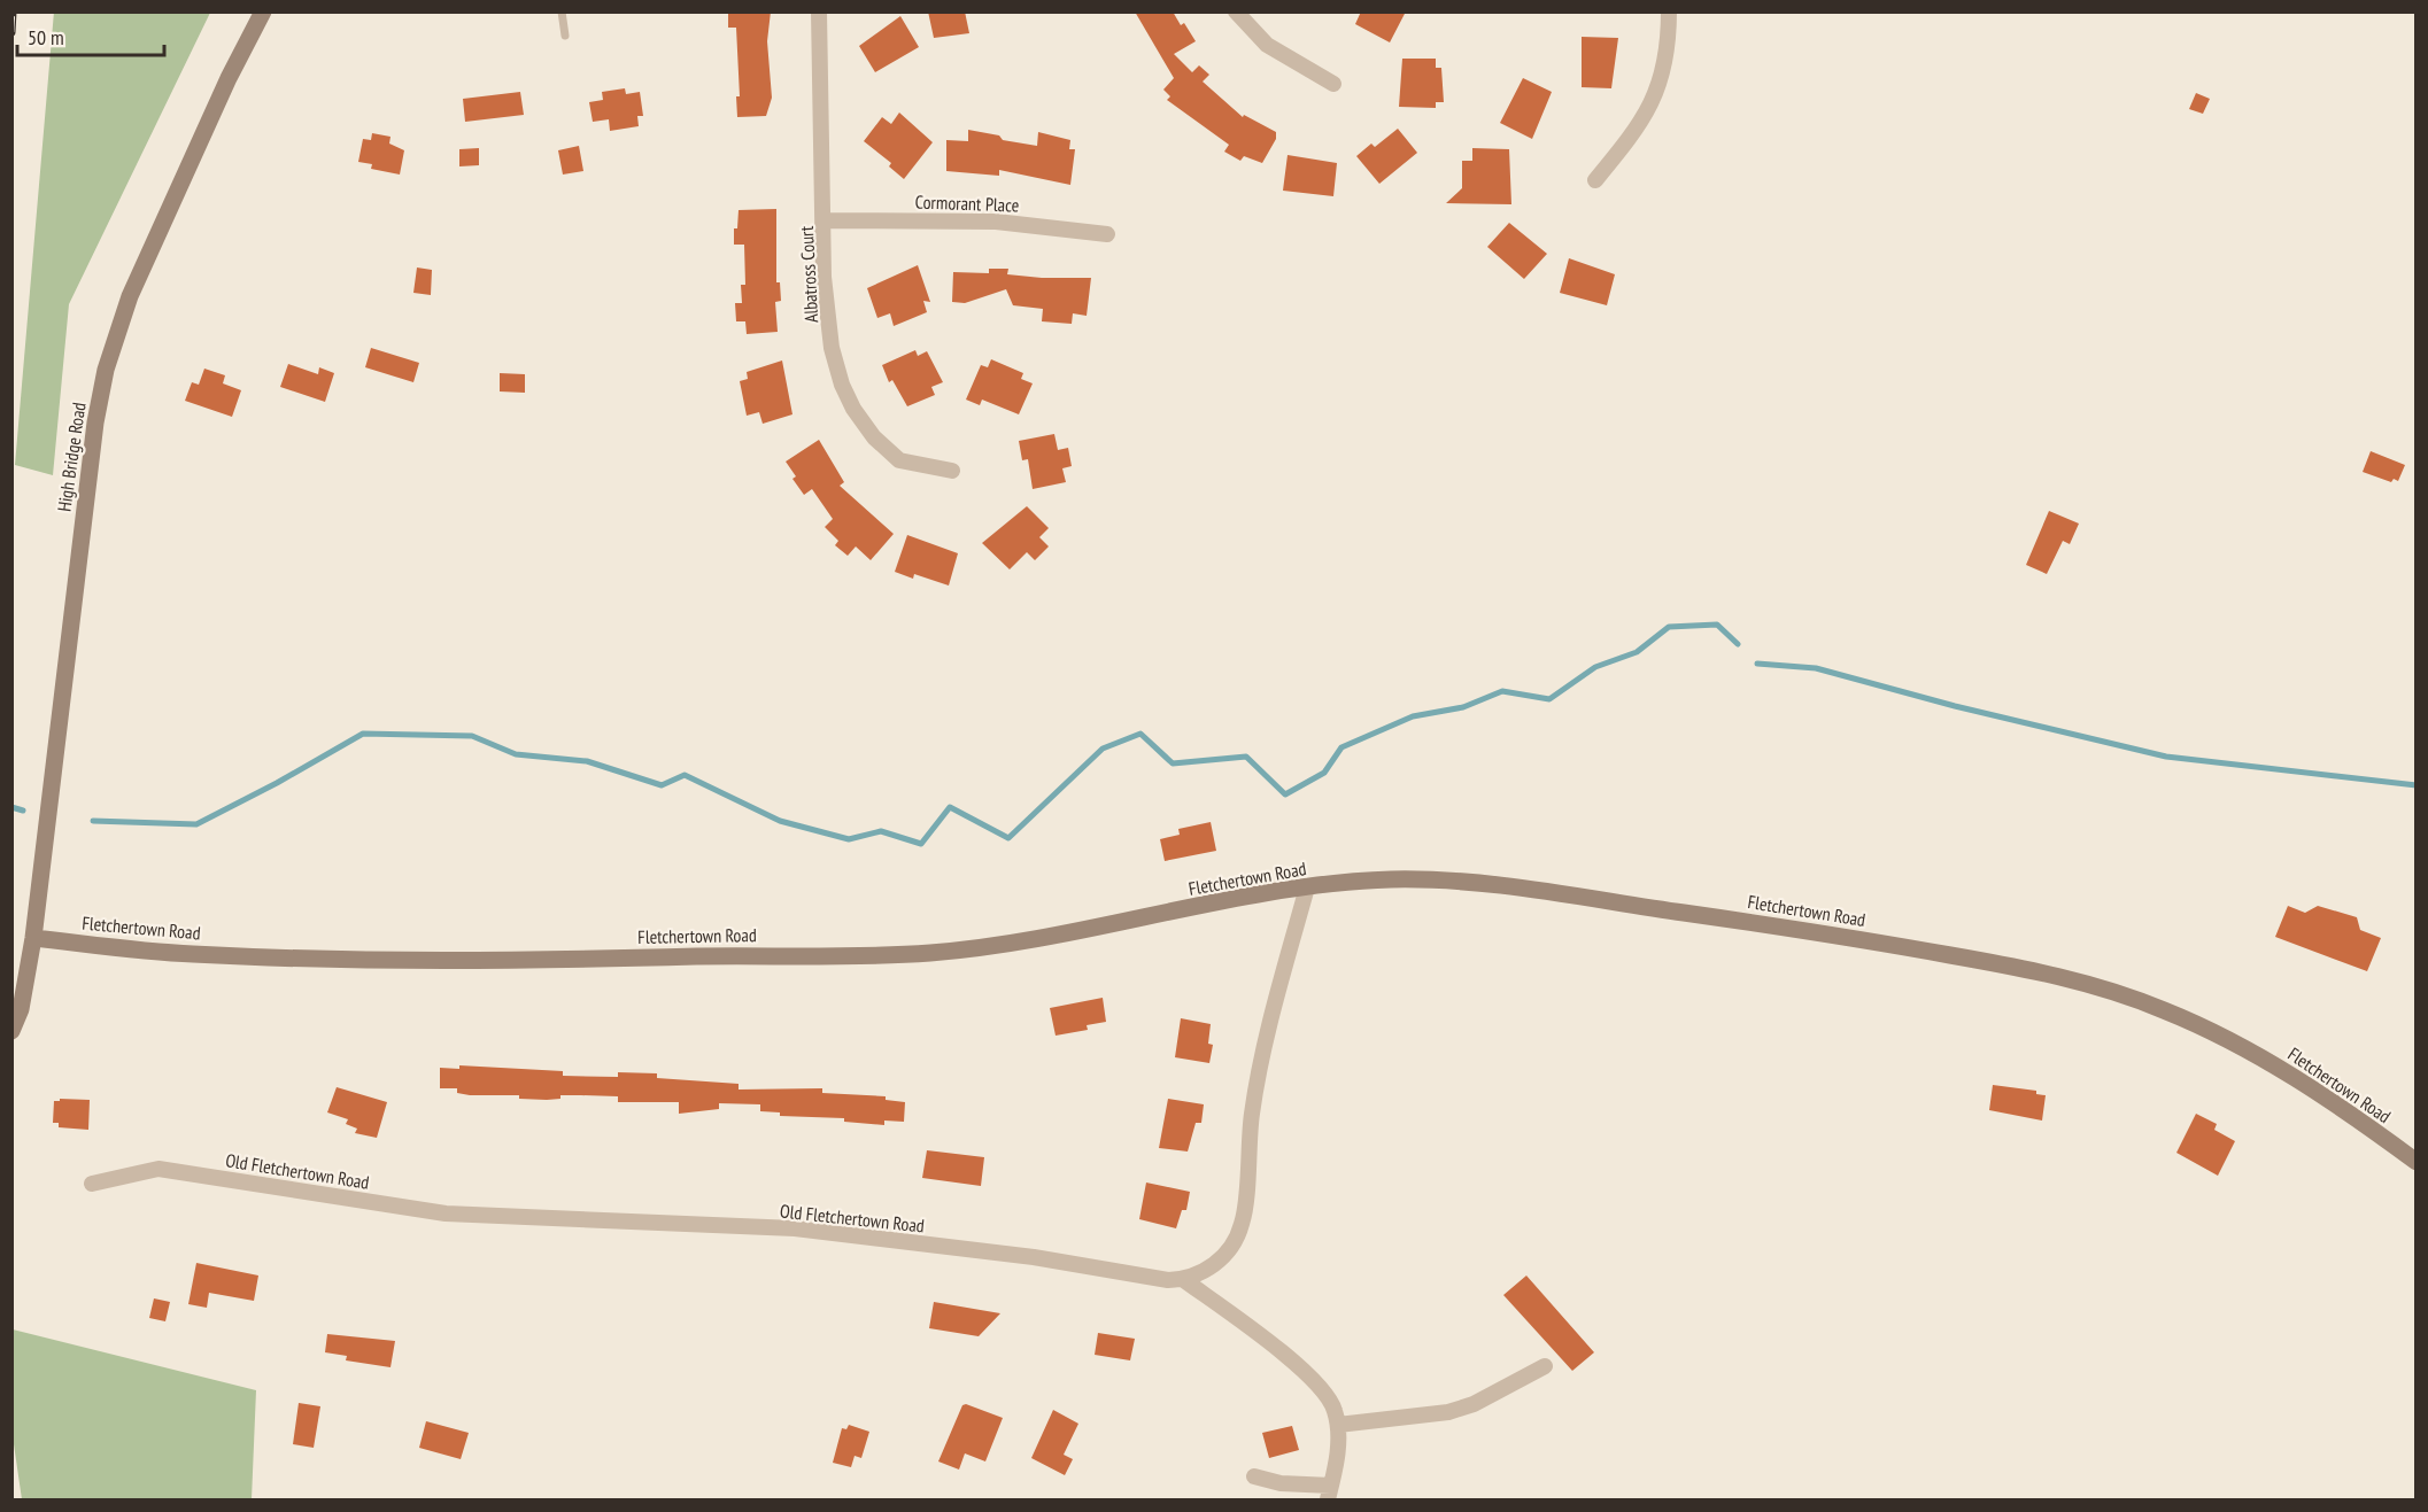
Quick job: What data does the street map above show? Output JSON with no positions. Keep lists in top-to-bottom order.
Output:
{
  "streets": {
    "street": [
      "Cormorant Place",
      "Albatross Court",
      "High Bridge Road",
      "Fletchertown Road",
      "Old Fletchertown Road"
    ]
  },
  "crossings": [
    ["Cormorant Place", "Albatross Court"],
    ["High Bridge Road", "Fletchertown Road"]
  ],
  "scale_bar": "50 m"
}
